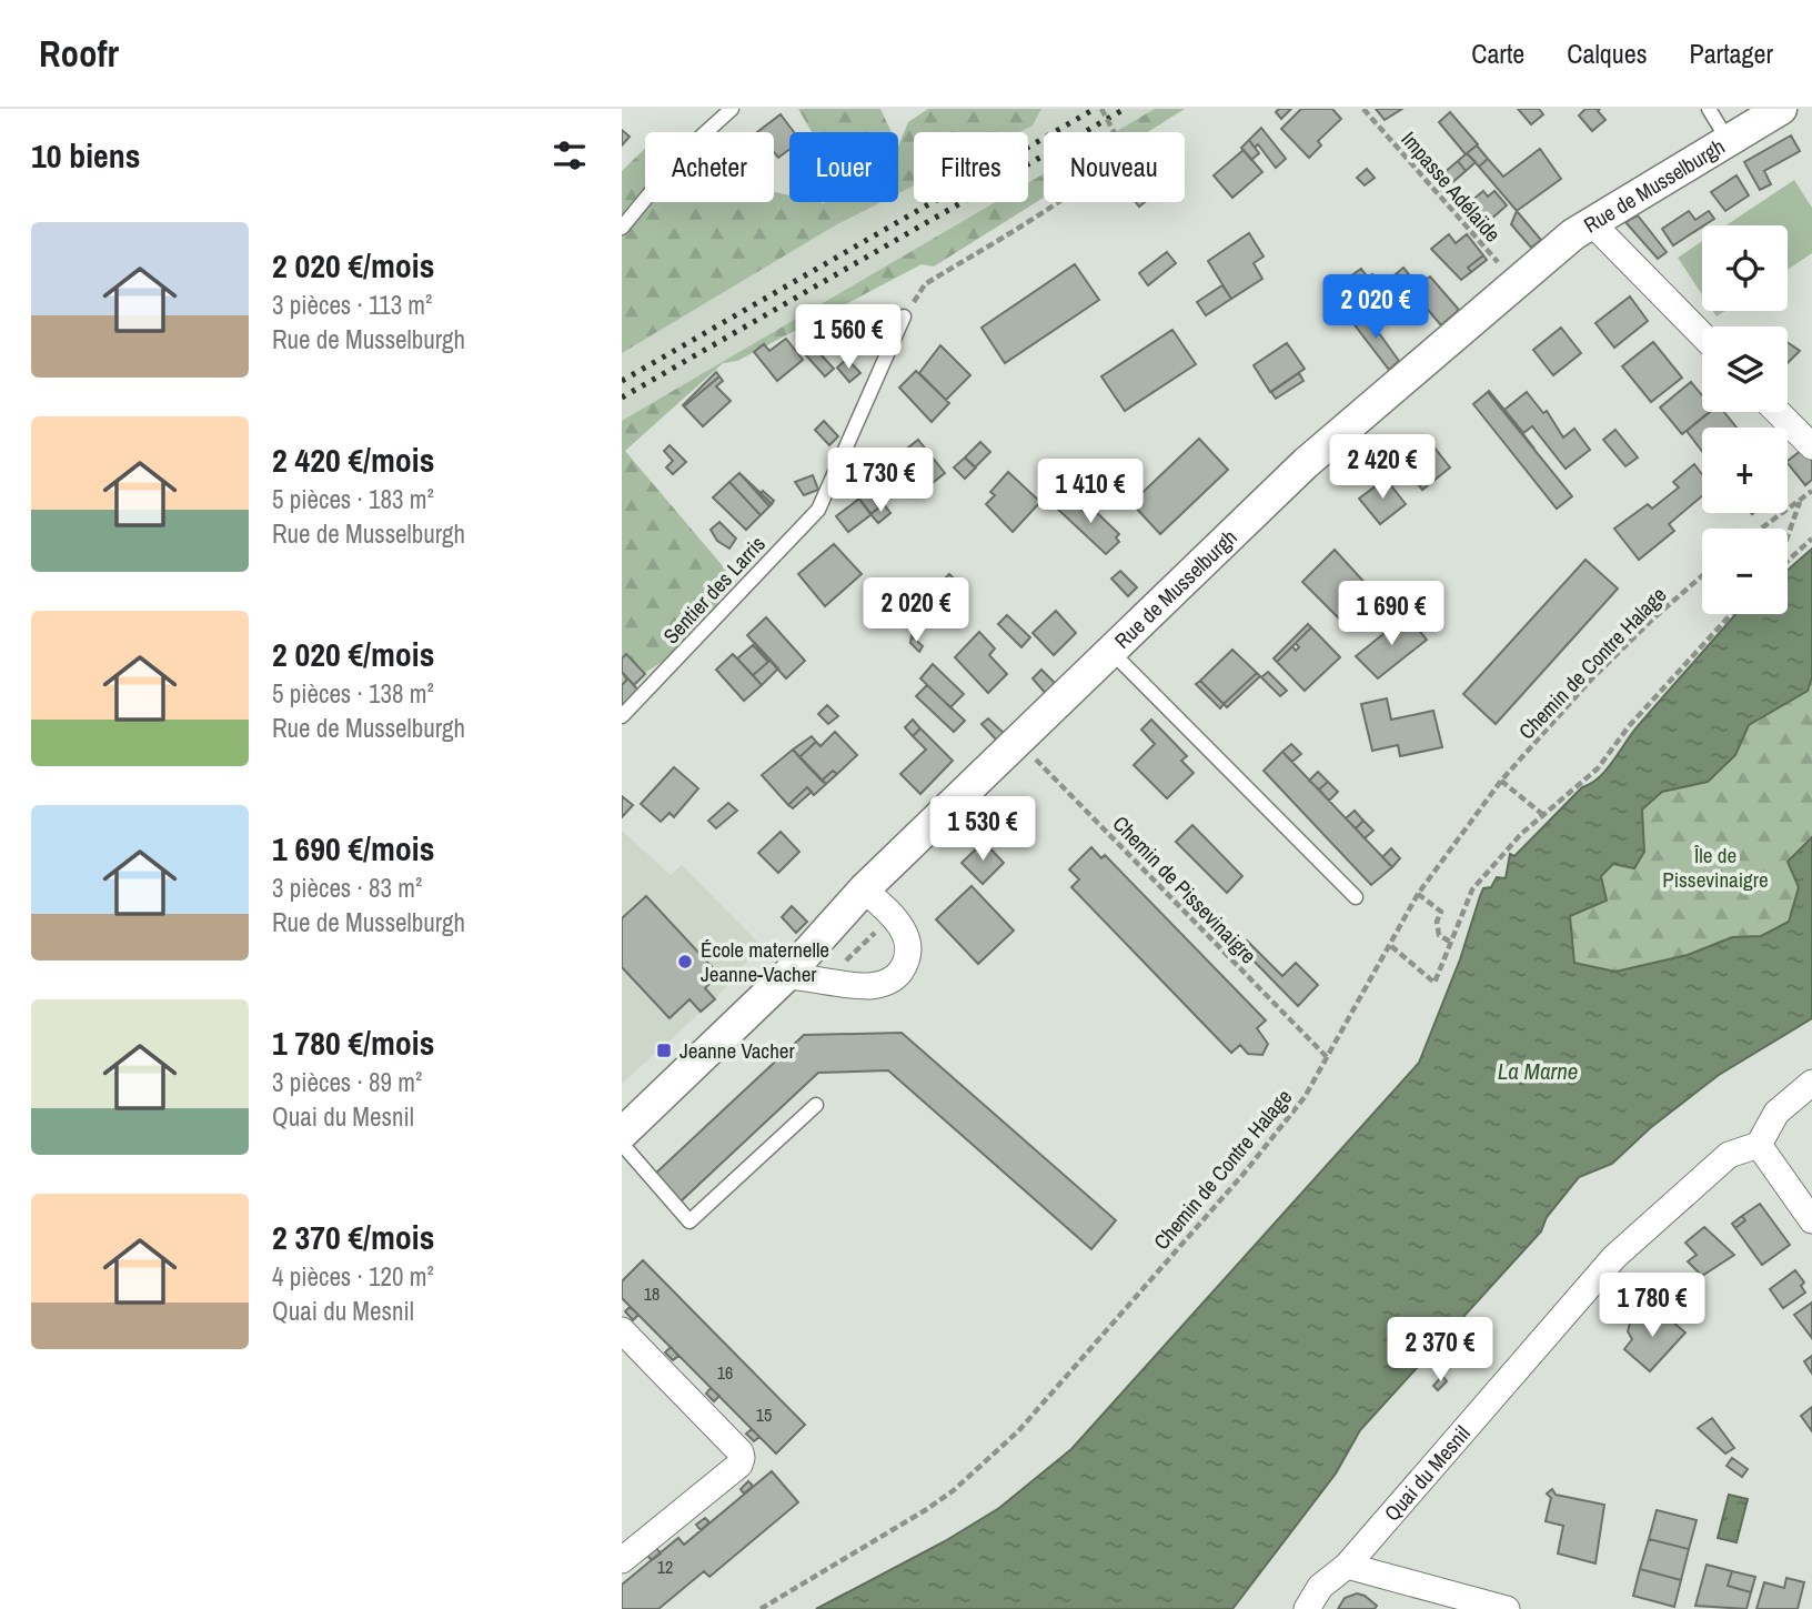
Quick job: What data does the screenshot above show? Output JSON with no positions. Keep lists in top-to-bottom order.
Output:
{
  "streets": {
    "street": ["Rue de Musselburgh", "Quai du Mesnil"],
    "lane": ["Sentier des Larris"],
    "path": ["Impasse Adélaïde", "Chemin de Contre Halage", "Chemin de Pissevinaigre"]
  },
  "crossings": [
    ["Rue de Musselburgh", "Impasse Adélaïde"],
    ["Rue de Musselburgh", "Chemin de Pissevinaigre"],
    ["Chemin de Contre Halage", "Chemin de Pissevinaigre"]
  ],
  "water": ["La Marne"],
  "parks": ["Île de Pissevinaigre"],
  "places": {
    "other": ["École maternelle Jeanne-Vacher"],
    "transit": ["Jeanne Vacher"]
  },
  "house_numbers": [
    "18",
    "16",
    "15",
    "12"
  ],
  "page": {
    "header": "Roofr",
    "nav": ["Carte", "Calques", "Partager"],
    "heading": "10 biens",
    "chip": [
      "Acheter",
      "Louer",
      "Filtres",
      "Nouveau"
    ],
    "list": [
      {
        "name": "2 020 €/mois",
        "note": "3 pièces · 113 m² · Rue de Musselburgh"
      },
      {
        "name": "2 420 €/mois",
        "note": "5 pièces · 183 m² · Rue de Musselburgh"
      },
      {
        "name": "2 020 €/mois",
        "note": "5 pièces · 138 m² · Rue de Musselburgh"
      },
      {
        "name": "1 690 €/mois",
        "note": "3 pièces · 83 m² · Rue de Musselburgh"
      },
      {
        "name": "1 780 €/mois",
        "note": "3 pièces · 89 m² · Quai du Mesnil"
      },
      {
        "name": "2 370 €/mois",
        "note": "4 pièces · 120 m² · Quai du Mesnil"
      }
    ],
    "map_buttons": ["+", "−"],
    "price": [
      "2 020 €",
      "1 560 €",
      "2 420 €",
      "1 730 €",
      "1 410 €",
      "2 020 €",
      "1 690 €",
      "1 530 €",
      "1 780 €",
      "2 370 €"
    ]
  }
}
